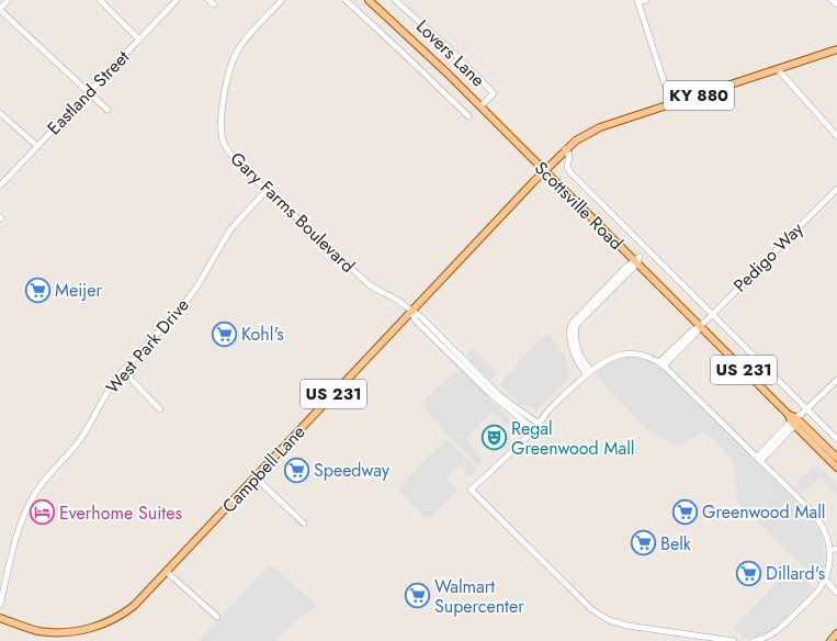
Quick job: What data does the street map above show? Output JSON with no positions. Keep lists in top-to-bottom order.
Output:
{
  "streets": {
    "main road": [
      "KY 880",
      "Scottsville Road",
      "US 231",
      "Campbell Lane"
    ],
    "street": [
      "Lovers Lane",
      "Eastland Street",
      "Gary Farms Boulevard",
      "Pedigo Way",
      "West Park Drive"
    ]
  },
  "crossings": [
    ["Lovers Lane", "Scottsville Road"],
    ["KY 880", "Scottsville Road"],
    ["KY 880", "Campbell Lane"],
    ["Scottsville Road", "Pedigo Way"],
    ["Scottsville Road", "Campbell Lane"],
    ["Gary Farms Boulevard", "West Park Drive"],
    ["Gary Farms Boulevard", "Campbell Lane"]
  ],
  "places": {
    "supermarket": [
      "Meijer",
      "Kohl's",
      "Speedway",
      "Greenwood Mall",
      "Belk",
      "Dillard's",
      "Walmart Supercenter"
    ],
    "theatre": ["Regal Greenwood Mall"],
    "hotel": ["Everhome Suites"]
  }
}
